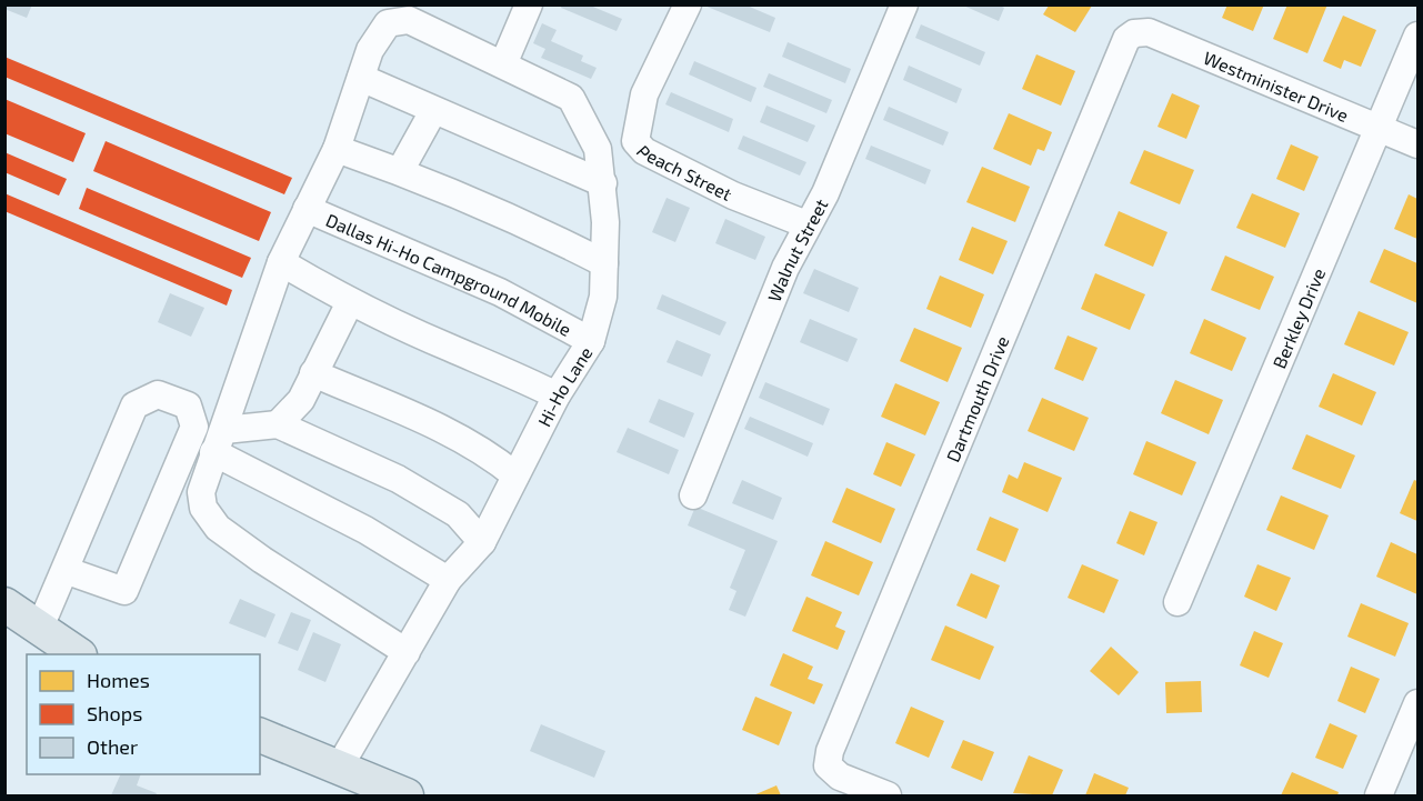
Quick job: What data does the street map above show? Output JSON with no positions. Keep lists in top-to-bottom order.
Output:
{
  "streets": {
    "street": [
      "Westminister Drive",
      "Peach Street",
      "Walnut Street",
      "Dallas Hi-Ho Campground Mobile",
      "Berkley Drive",
      "Hi-Ho Lane",
      "Dartmouth Drive"
    ]
  },
  "crossings": [
    ["Westminister Drive", "Berkley Drive"],
    ["Westminister Drive", "Dartmouth Drive"],
    ["Peach Street", "Walnut Street"],
    ["Dallas Hi-Ho Campground Mobile", "Hi-Ho Lane"]
  ],
  "legend": ["Homes", "Shops", "Other"]
}
